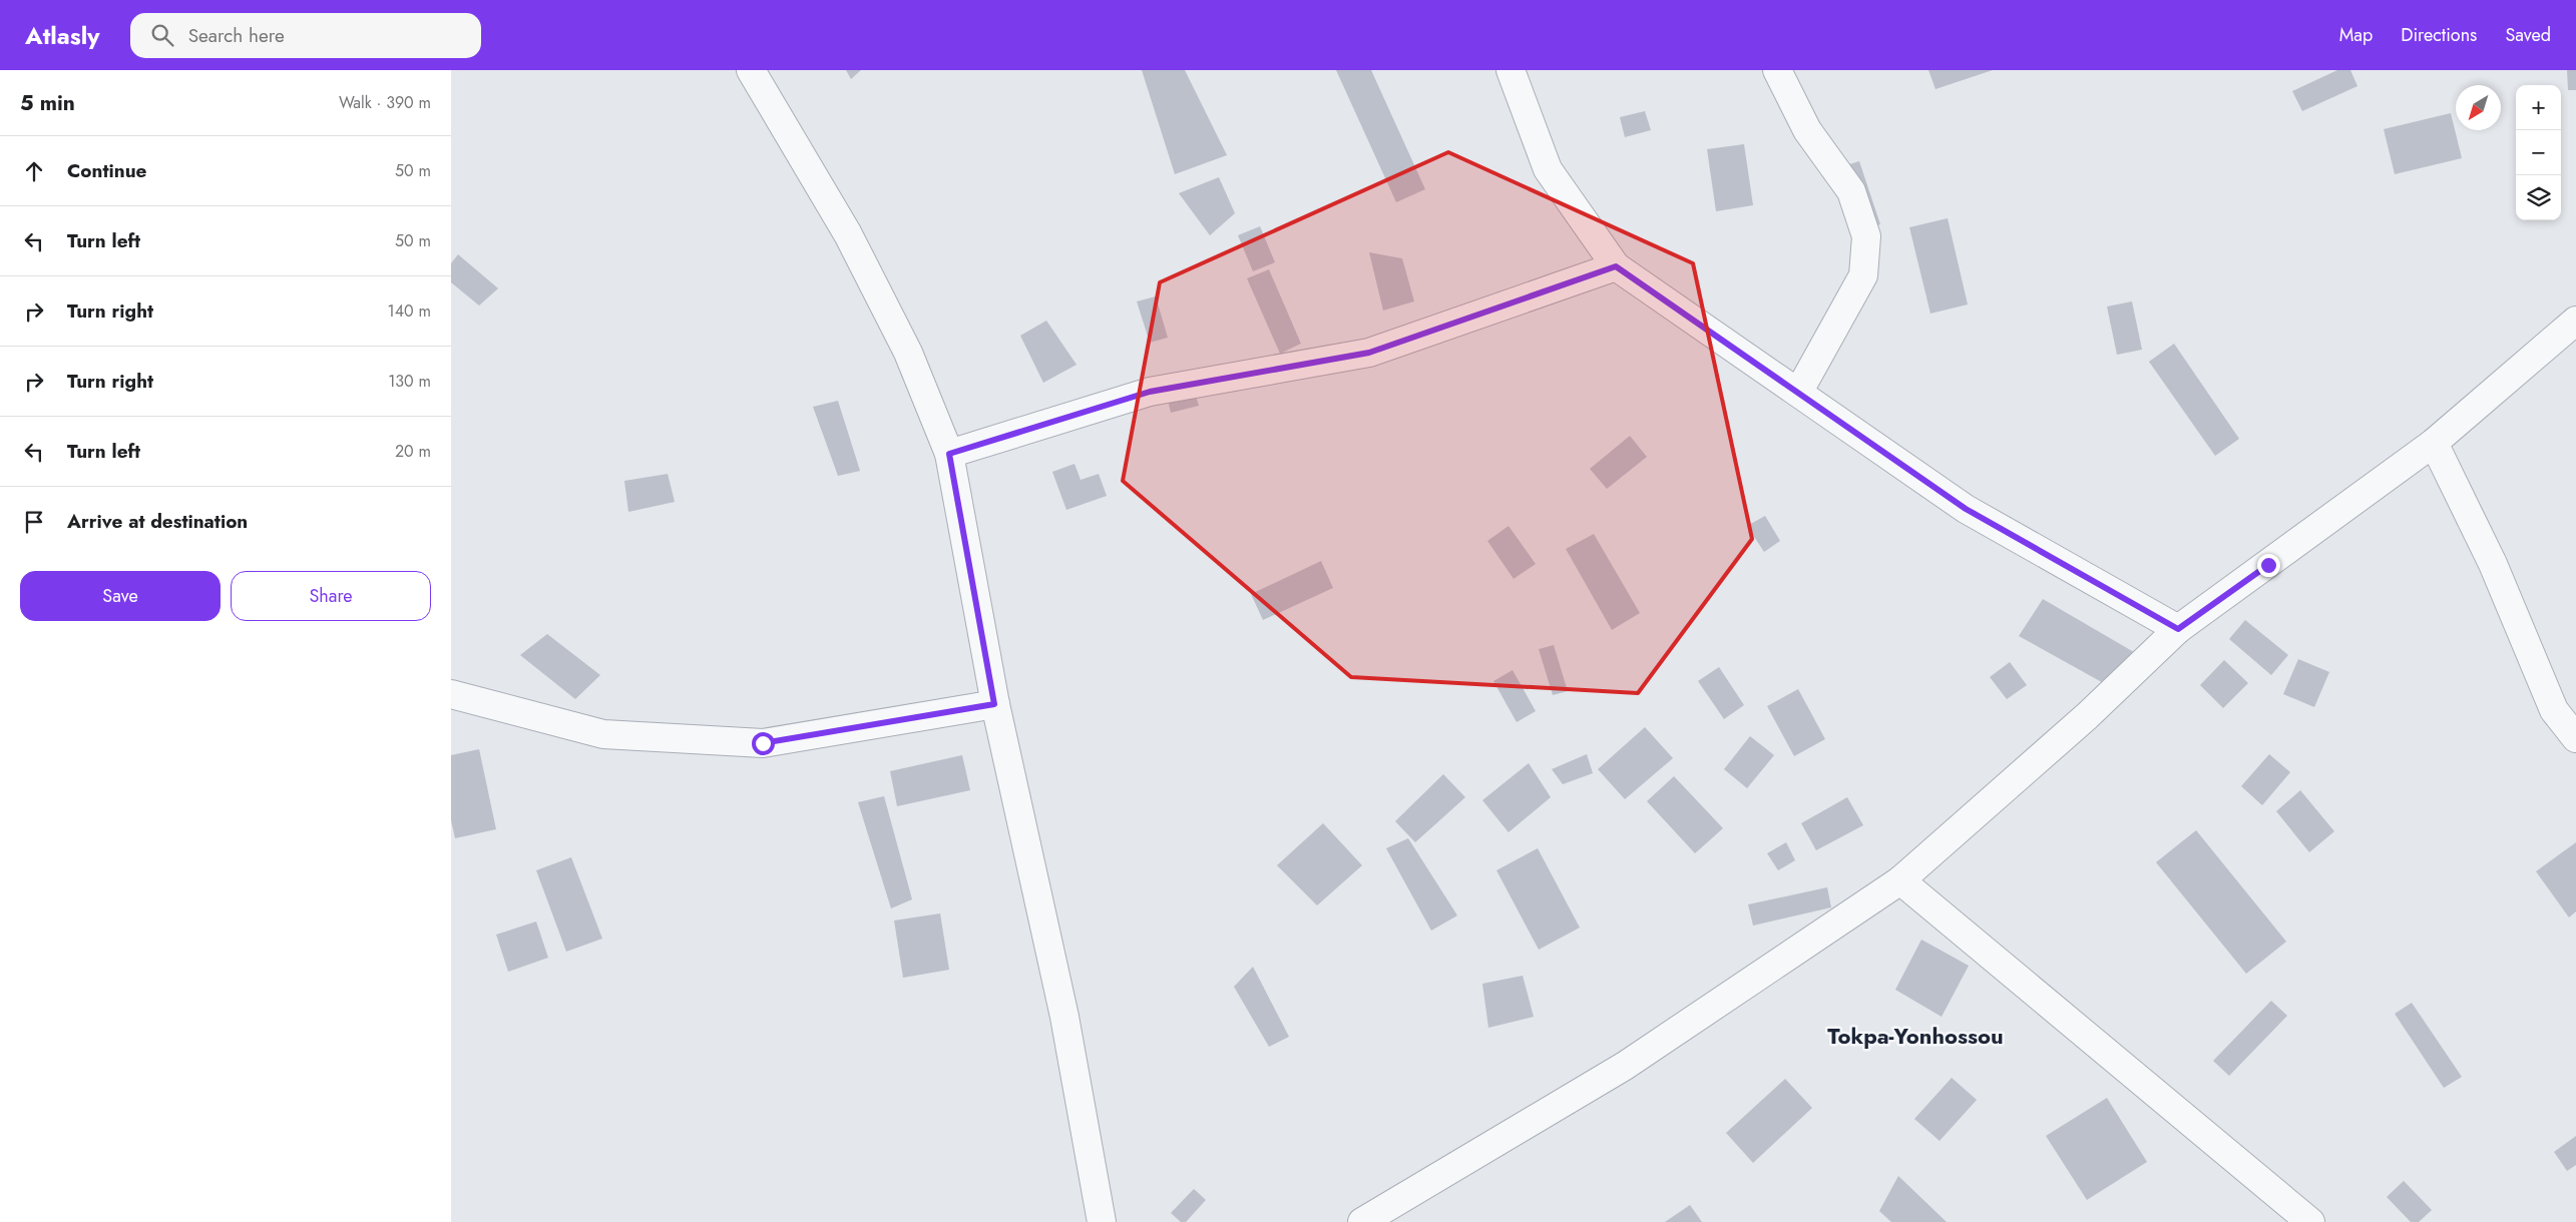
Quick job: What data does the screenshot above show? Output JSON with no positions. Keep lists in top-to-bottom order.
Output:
{
  "districts": ["Tokpa-Yonhossou"],
  "north": "bottom left",
  "page": {
    "header": "Atlasly",
    "search": "Search here",
    "nav": ["Map", "Directions", "Saved"],
    "heading": ["5 min", "Walk · 390 m"],
    "map_buttons": ["+", "−"],
    "list": [
      ["Continue", "50 m"],
      ["Turn left", "50 m"],
      ["Turn right", "140 m"],
      ["Turn right", "130 m"],
      ["Turn left", "20 m"],
      "Arrive at destination"
    ],
    "buttons": ["Save", "Share"]
  }
}
